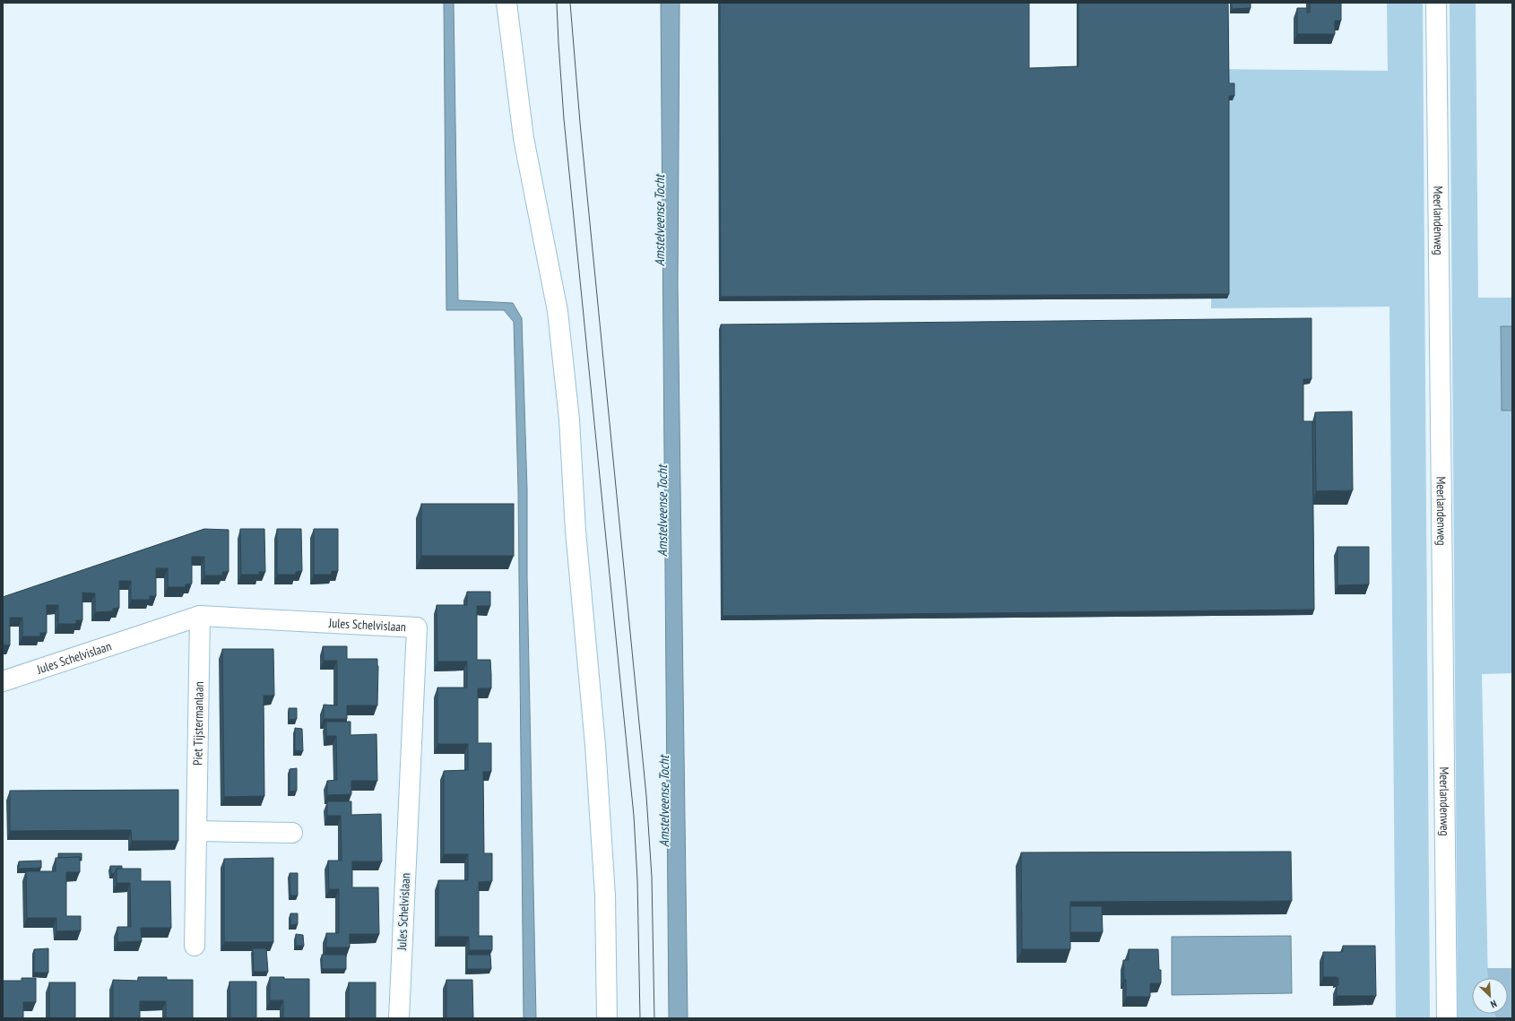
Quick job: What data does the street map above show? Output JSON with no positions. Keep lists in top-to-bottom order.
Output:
{
  "streets": {
    "street": ["Meerlandenweg", "Jules Schelvislaan", "Piet Tijstermanlaan"]
  },
  "crossings": [
    ["Jules Schelvislaan", "Piet Tijstermanlaan"]
  ],
  "water": ["Amstelveense Tocht"],
  "north": "bottom right"
}
